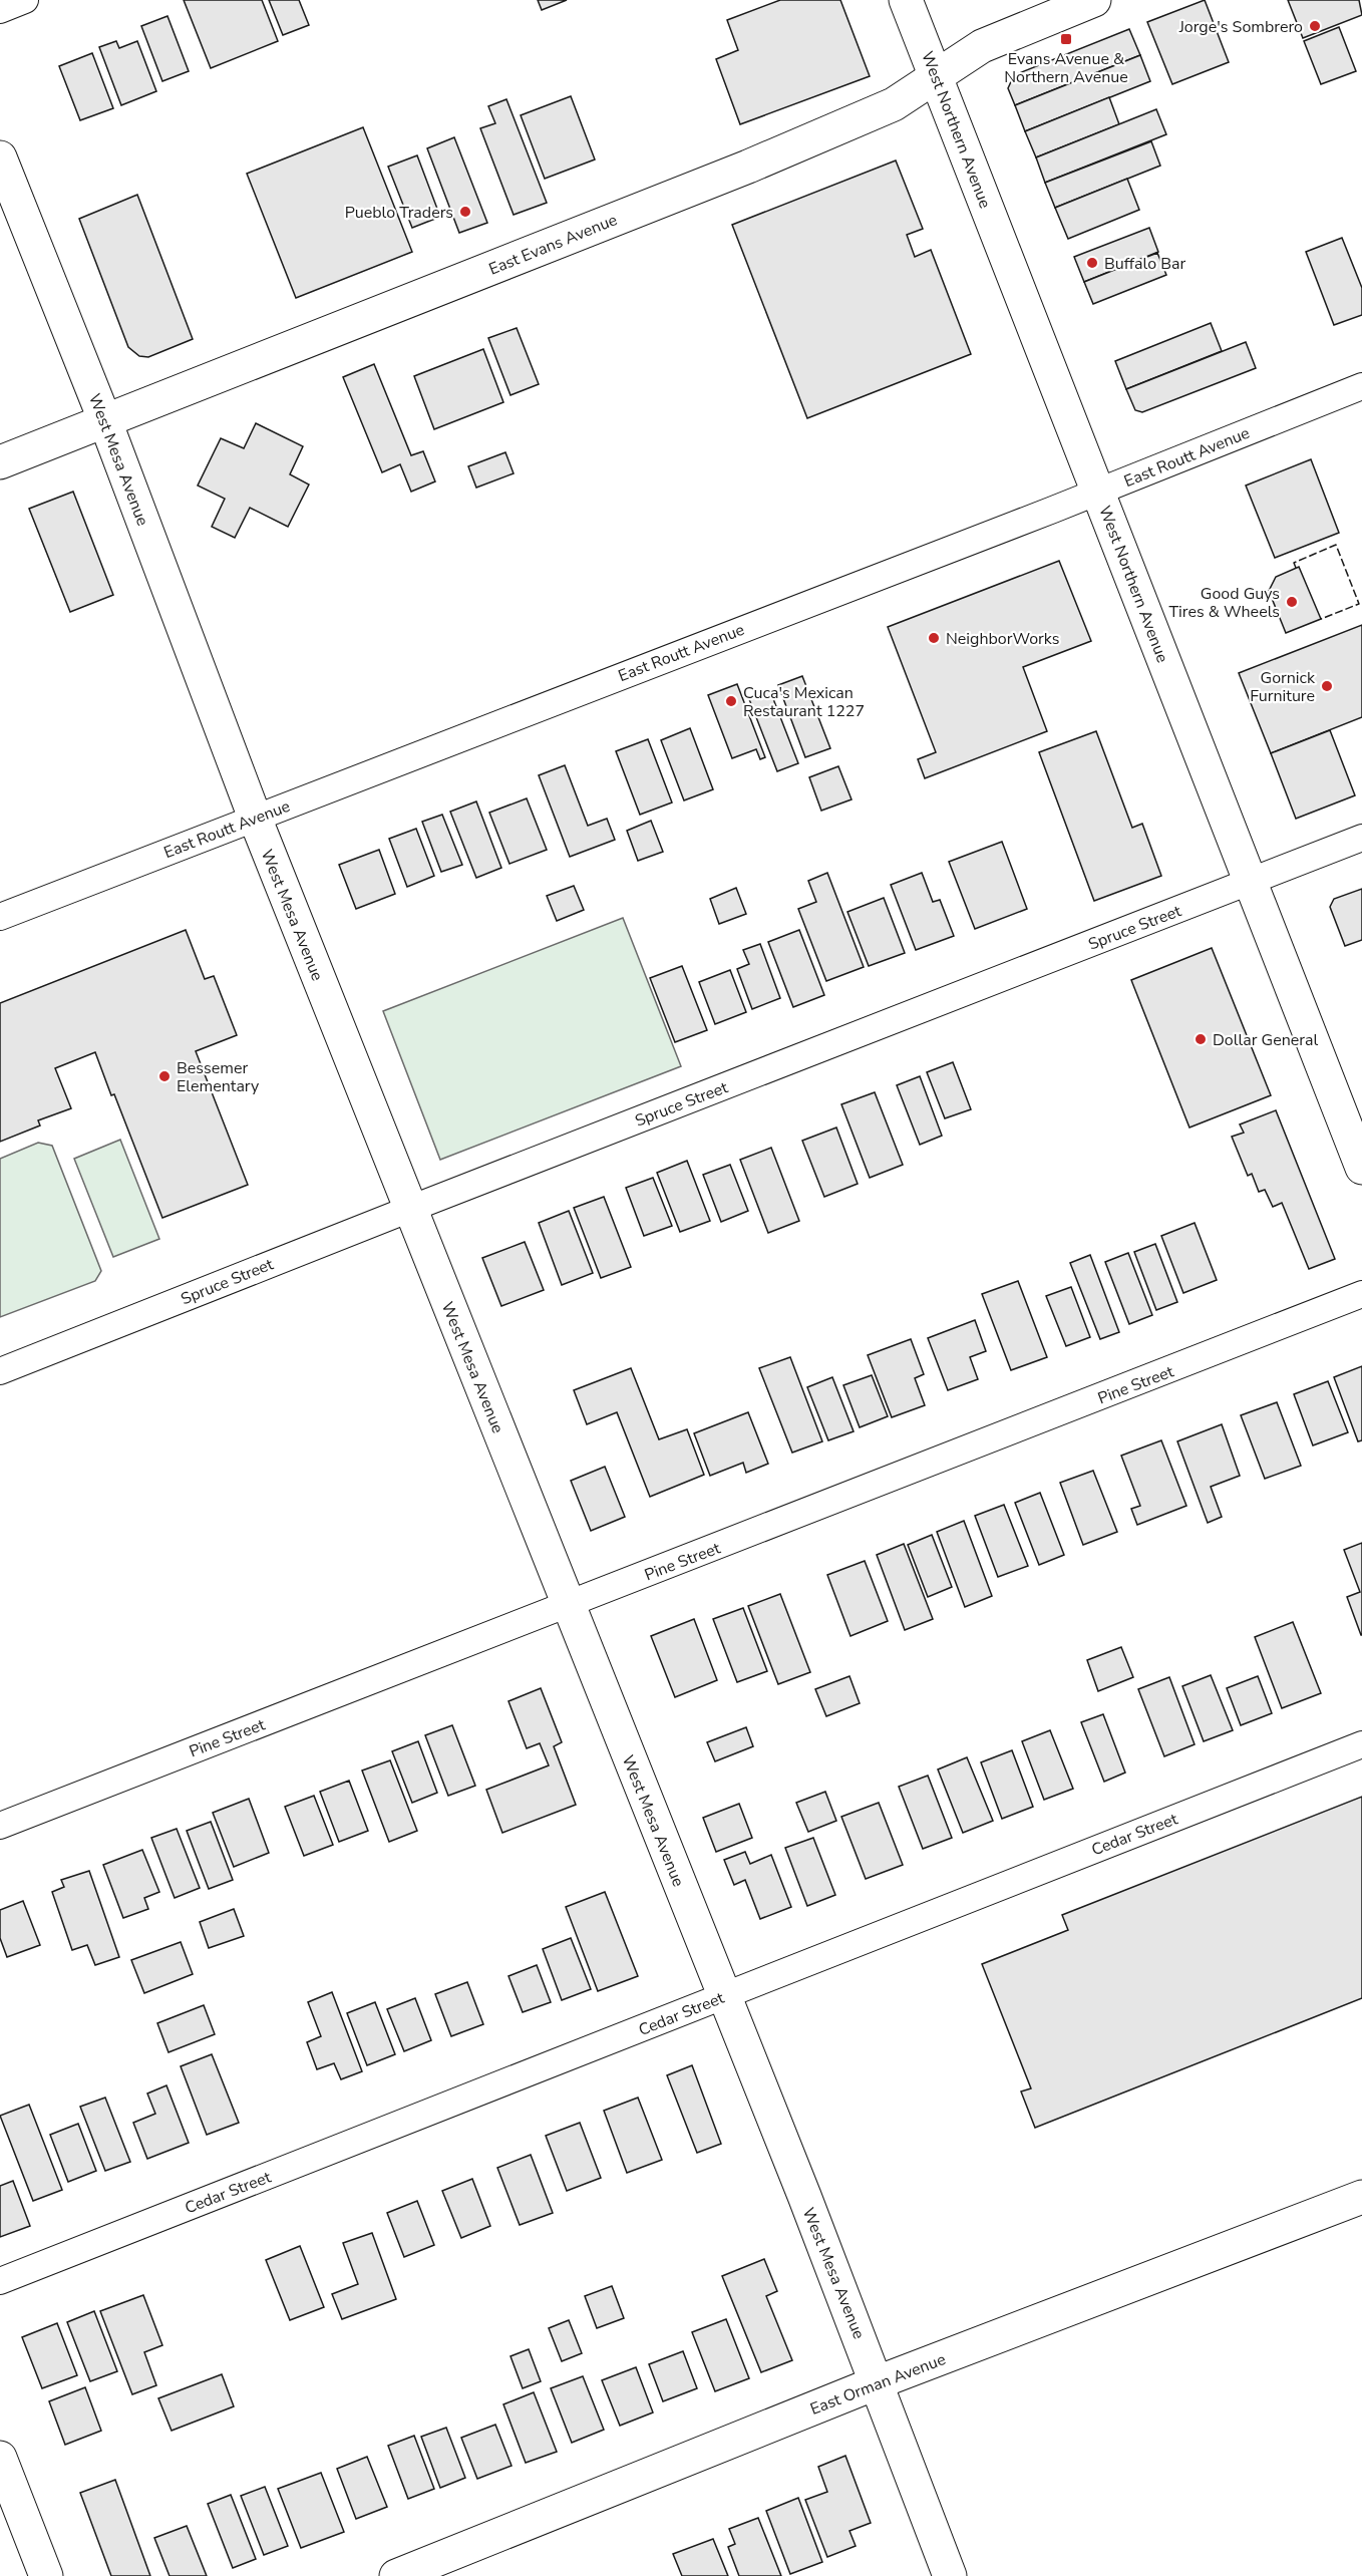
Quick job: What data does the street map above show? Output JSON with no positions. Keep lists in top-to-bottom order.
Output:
{
  "streets": {
    "street": [
      "West Northern Avenue",
      "East Evans Avenue",
      "East Routt Avenue",
      "West Mesa Avenue",
      "Spruce Street",
      "Pine Street",
      "Cedar Street",
      "East Orman Avenue"
    ]
  },
  "crossings": [
    ["West Northern Avenue", "East Evans Avenue"],
    ["West Northern Avenue", "East Routt Avenue"],
    ["West Northern Avenue", "Spruce Street"],
    ["East Evans Avenue", "West Mesa Avenue"],
    ["East Routt Avenue", "West Mesa Avenue"],
    ["West Mesa Avenue", "Spruce Street"],
    ["West Mesa Avenue", "Pine Street"],
    ["West Mesa Avenue", "Cedar Street"],
    ["West Mesa Avenue", "East Orman Avenue"]
  ],
  "places": {
    "other": [
      "Jorge's Sombrero",
      "Pueblo Traders",
      "Buffalo Bar",
      "Good Guys Tires & Wheels",
      "NeighborWorks",
      "Gornick Furniture",
      "Cuca's Mexican Restaurant 1227",
      "Dollar General",
      "Bessemer Elementary"
    ],
    "transit": ["Evans Avenue & Northern Avenue"]
  }
}
